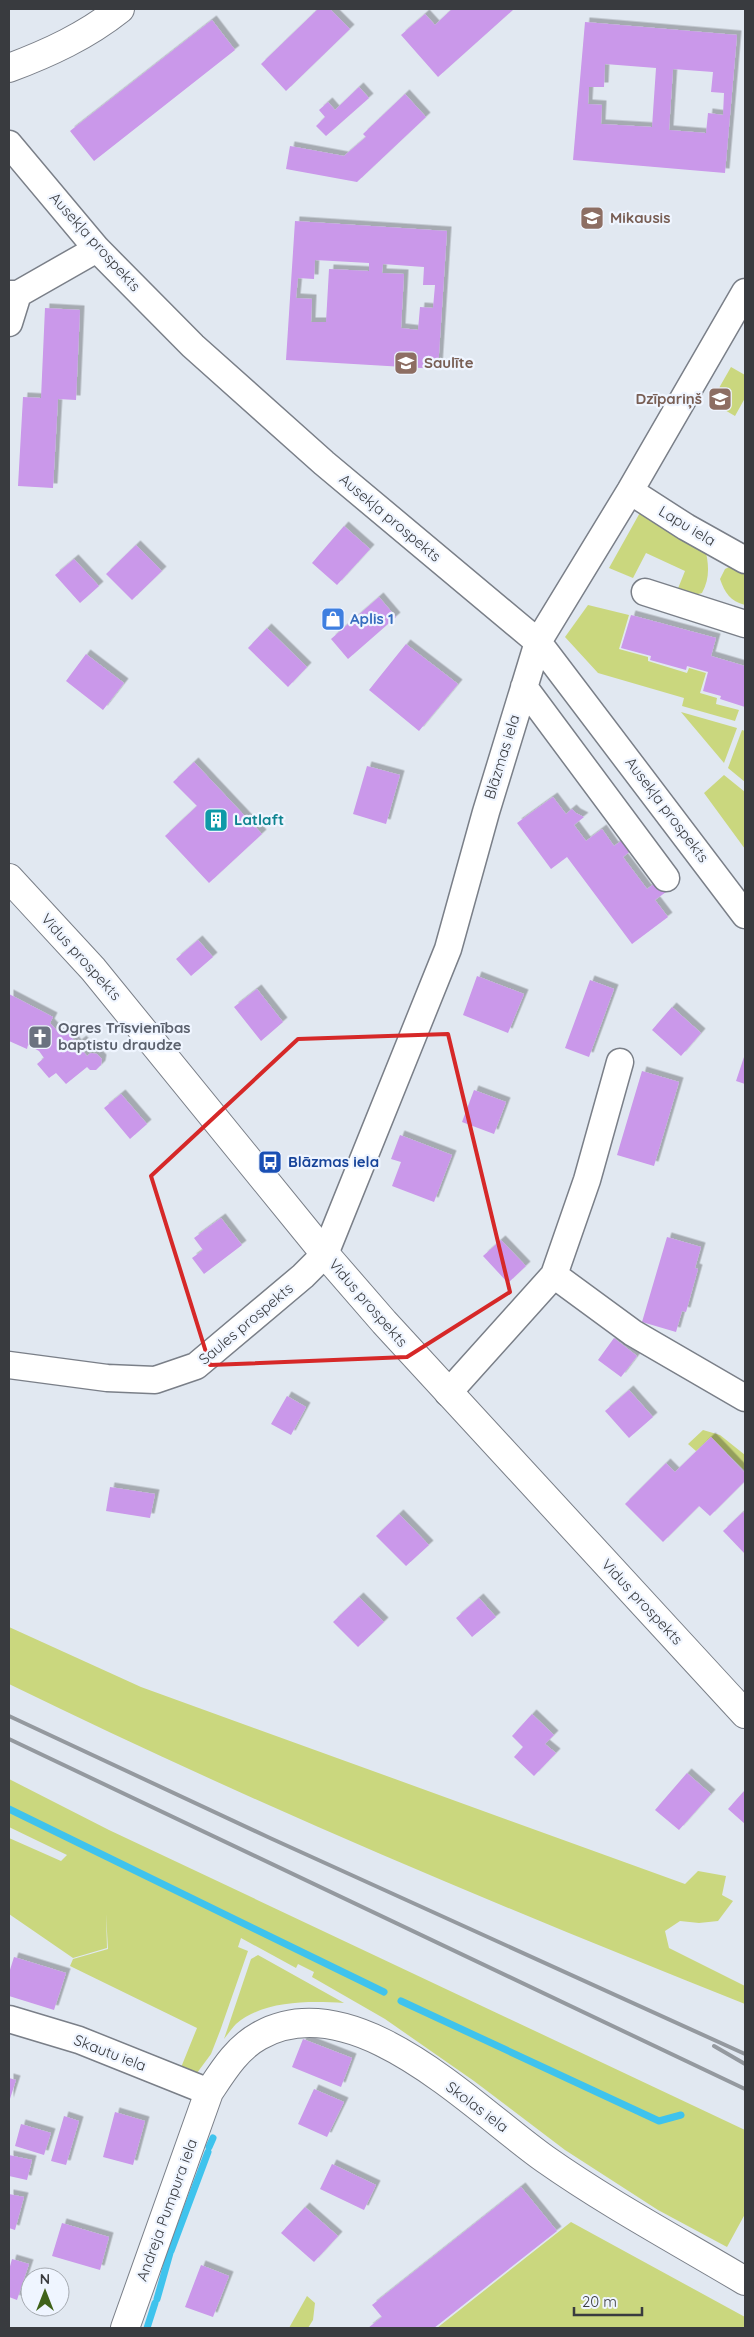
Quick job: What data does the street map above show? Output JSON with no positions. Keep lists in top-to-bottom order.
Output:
{
  "streets": {
    "main road": ["Vidus prospekts", "Skolas iela", "Andreja Pumpura iela"],
    "street": [
      "Ausekļa prospekts",
      "Lapu iela",
      "Blāzmas iela",
      "Saules prospekts",
      "Skautu iela"
    ]
  },
  "crossings": [
    ["Ausekļa prospekts", "Blāzmas iela"],
    ["Lapu iela", "Blāzmas iela"],
    ["Blāzmas iela", "Vidus prospekts"],
    ["Blāzmas iela", "Saules prospekts"],
    ["Vidus prospekts", "Saules prospekts"],
    ["Skautu iela", "Skolas iela"],
    ["Skautu iela", "Andreja Pumpura iela"],
    ["Skolas iela", "Andreja Pumpura iela"]
  ],
  "places": {
    "school or university": ["Mikausis", "Saulīte", "Dzīpariņš"],
    "shop": ["Aplis 1"],
    "building": ["Latlaft"],
    "church": ["Ogres Trīsvienības baptistu draudze"],
    "bus stop": ["Blāzmas iela"]
  },
  "scale_bar": "20 m",
  "north": "top"
}
